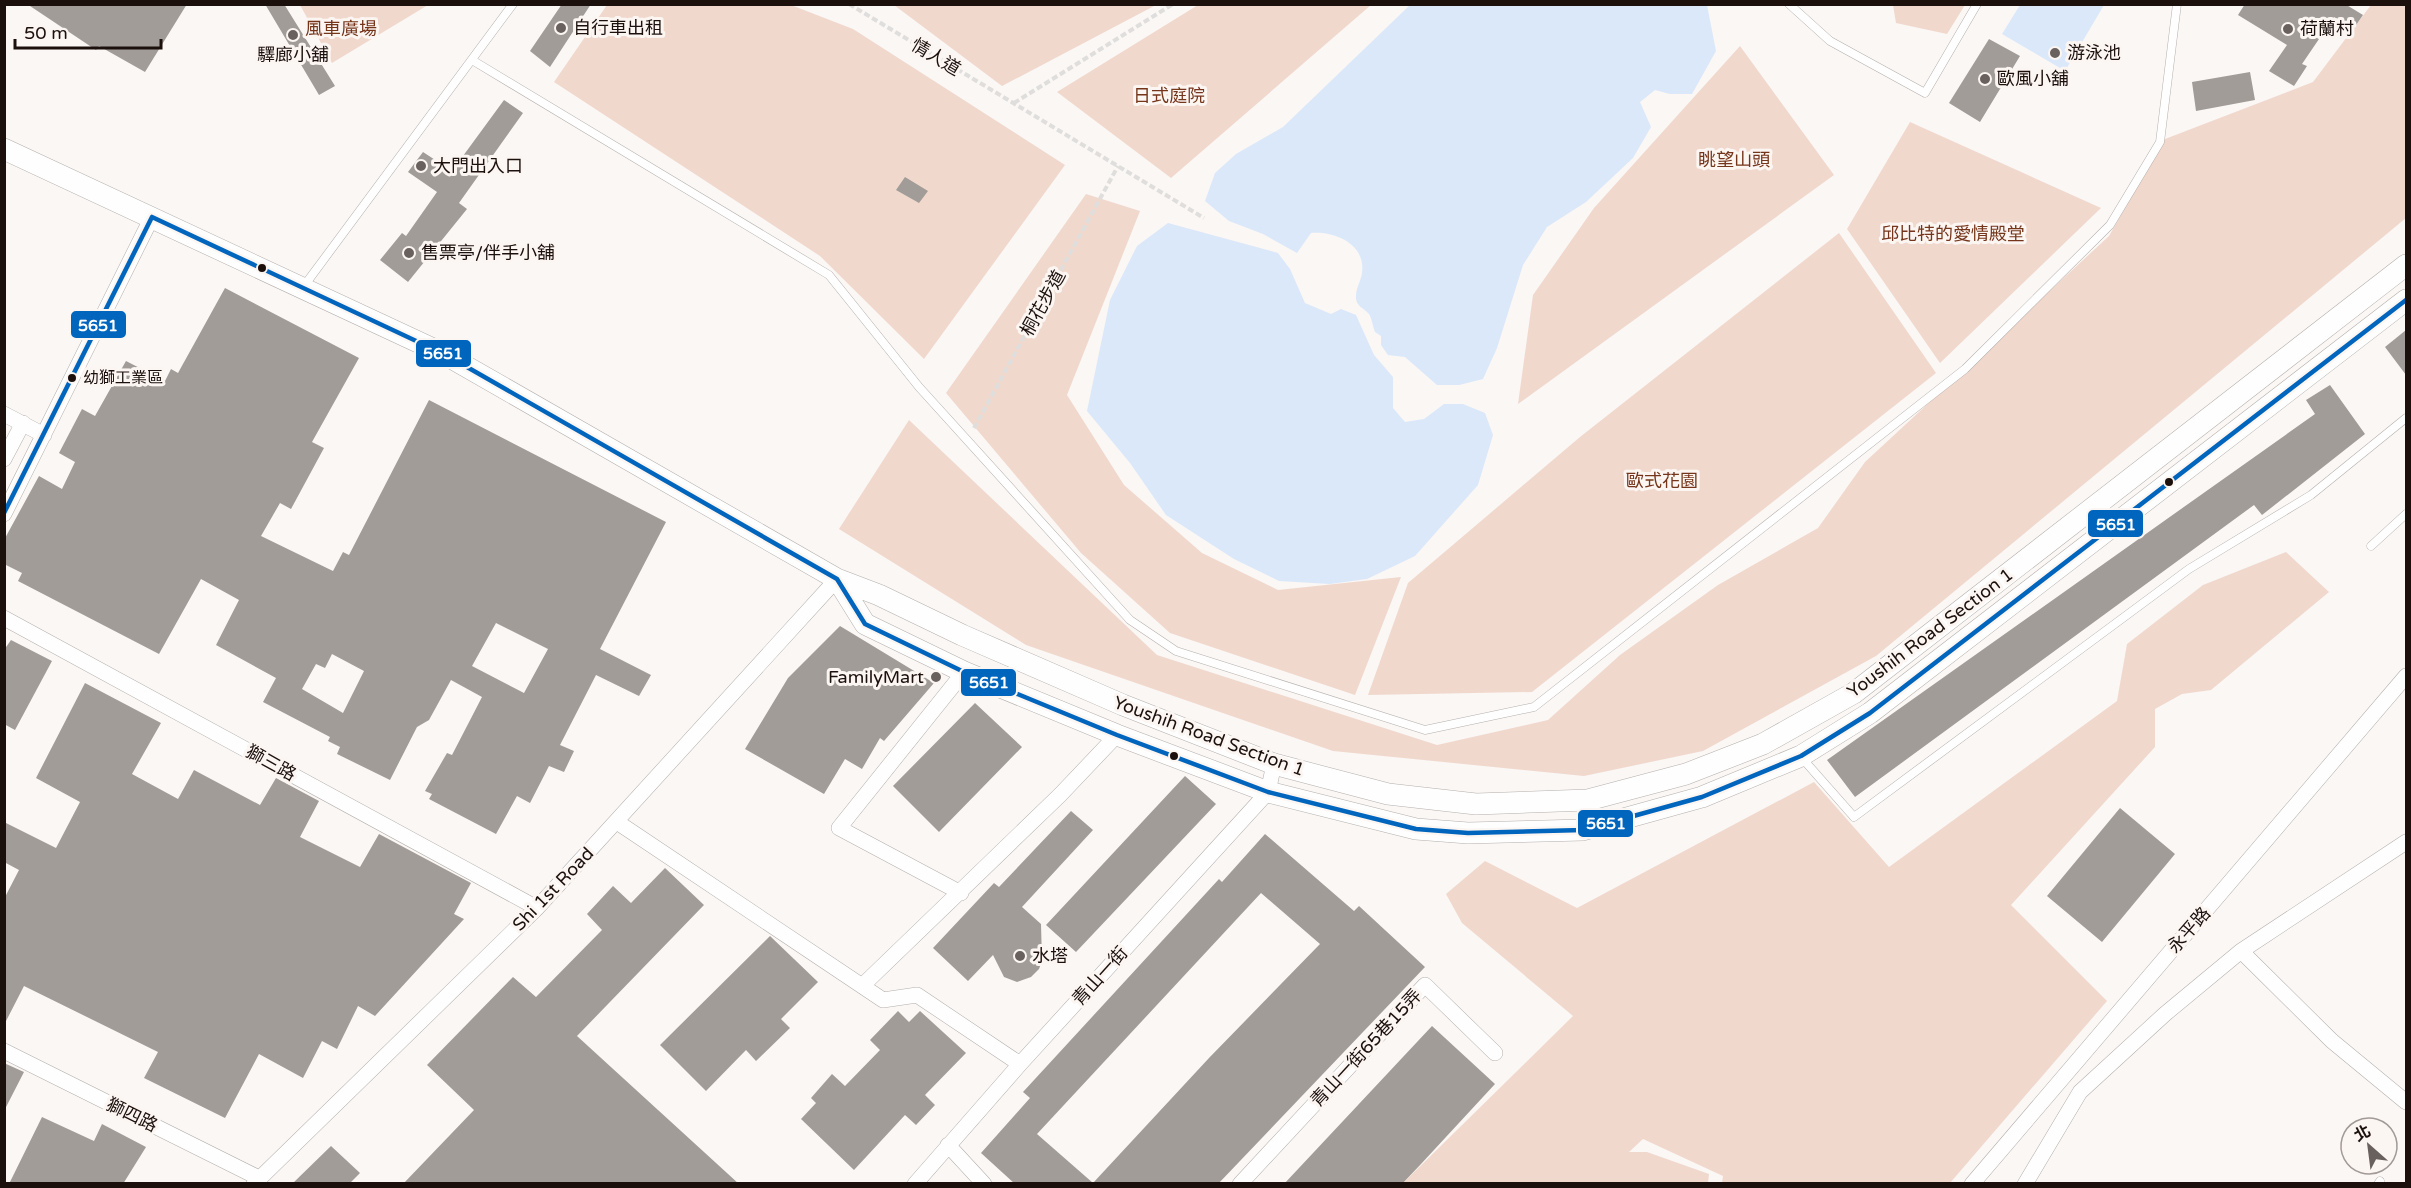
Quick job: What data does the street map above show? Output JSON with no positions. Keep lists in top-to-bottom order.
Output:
{
  "streets": {
    "street": [
      "Youshih Road Section 1",
      "獅三路",
      "Shi 1st Road",
      "永平路",
      "青山一街",
      "青山一街65巷15弄",
      "獅四路"
    ],
    "path": ["情人道", "桐花步道"]
  },
  "crossings": [
    ["情人道", "桐花步道"],
    ["Youshih Road Section 1", "Shi 1st Road"],
    ["Youshih Road Section 1", "青山一街"],
    ["獅三路", "Shi 1st Road"],
    ["Shi 1st Road", "獅四路"]
  ],
  "parks": [
    "風車廣場",
    "日式庭院",
    "眺望山頭",
    "邱比特的愛情殿堂",
    "歐式花園"
  ],
  "places": [
    "自行車出租",
    "荷蘭村",
    "驛廊小舖",
    "游泳池",
    "歐風小舖",
    "大門出入口",
    "售票亭/伴手小舖",
    "幼獅工業區",
    "FamilyMart",
    "水塔"
  ],
  "lines": ["transit line 5651"],
  "scale_bar": "50 m",
  "north": "top left"
}
